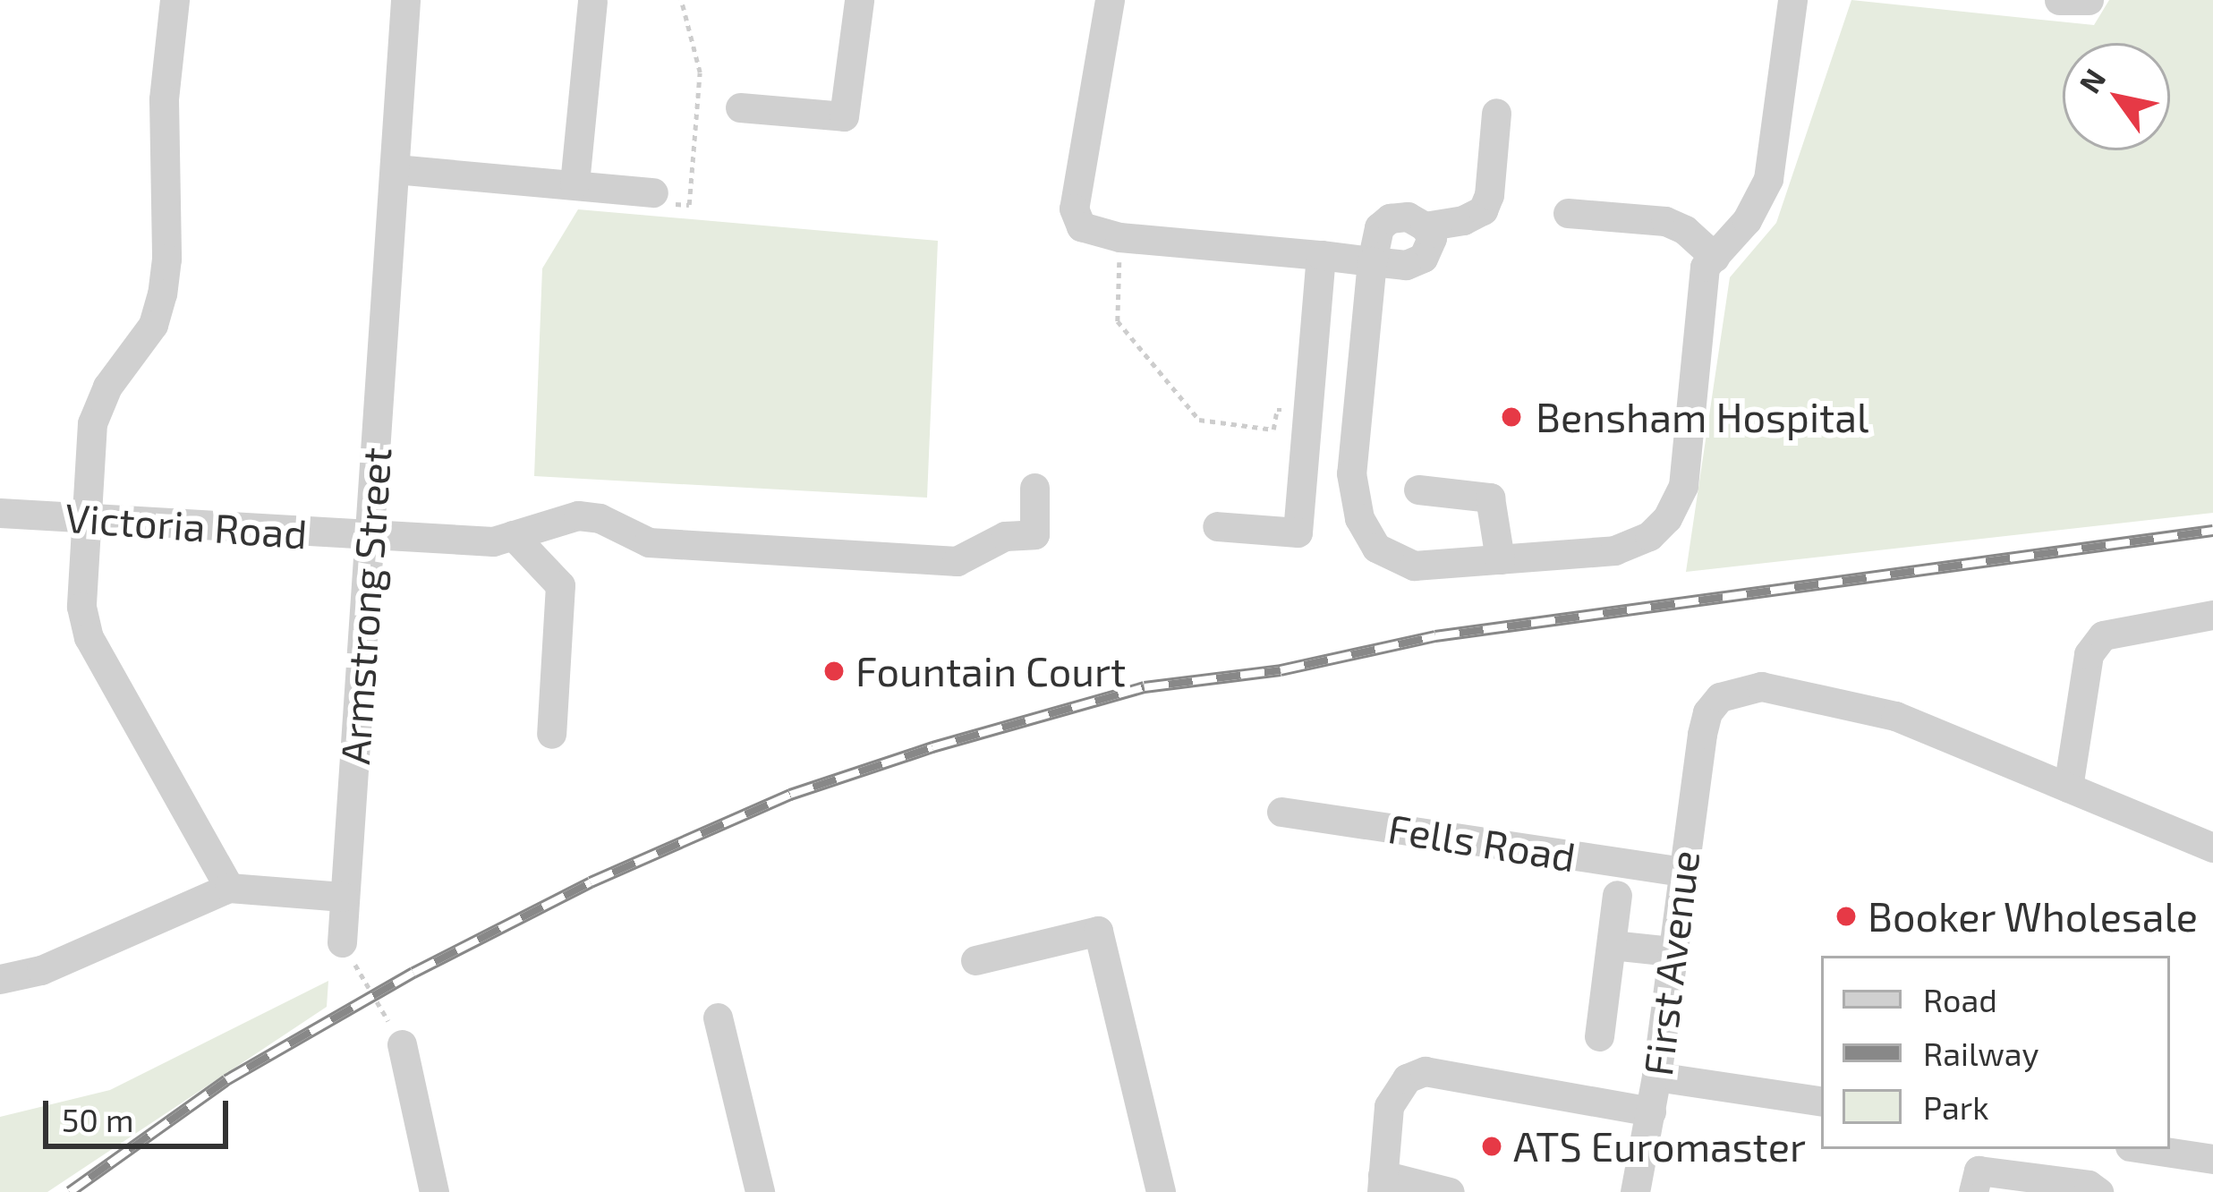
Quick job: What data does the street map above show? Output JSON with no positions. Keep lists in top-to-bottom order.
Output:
{
  "streets": {
    "street": [
      "Victoria Road",
      "Armstrong Street",
      "Fells Road",
      "First Avenue"
    ]
  },
  "crossings": [
    ["Victoria Road", "Armstrong Street"],
    ["Fells Road", "First Avenue"]
  ],
  "places": [
    "Bensham Hospital",
    "Fountain Court",
    "Booker Wholesale",
    "ATS Euromaster"
  ],
  "legend": ["Road", "Railway", "Park"],
  "scale_bar": "50 m",
  "north": "top left"
}
